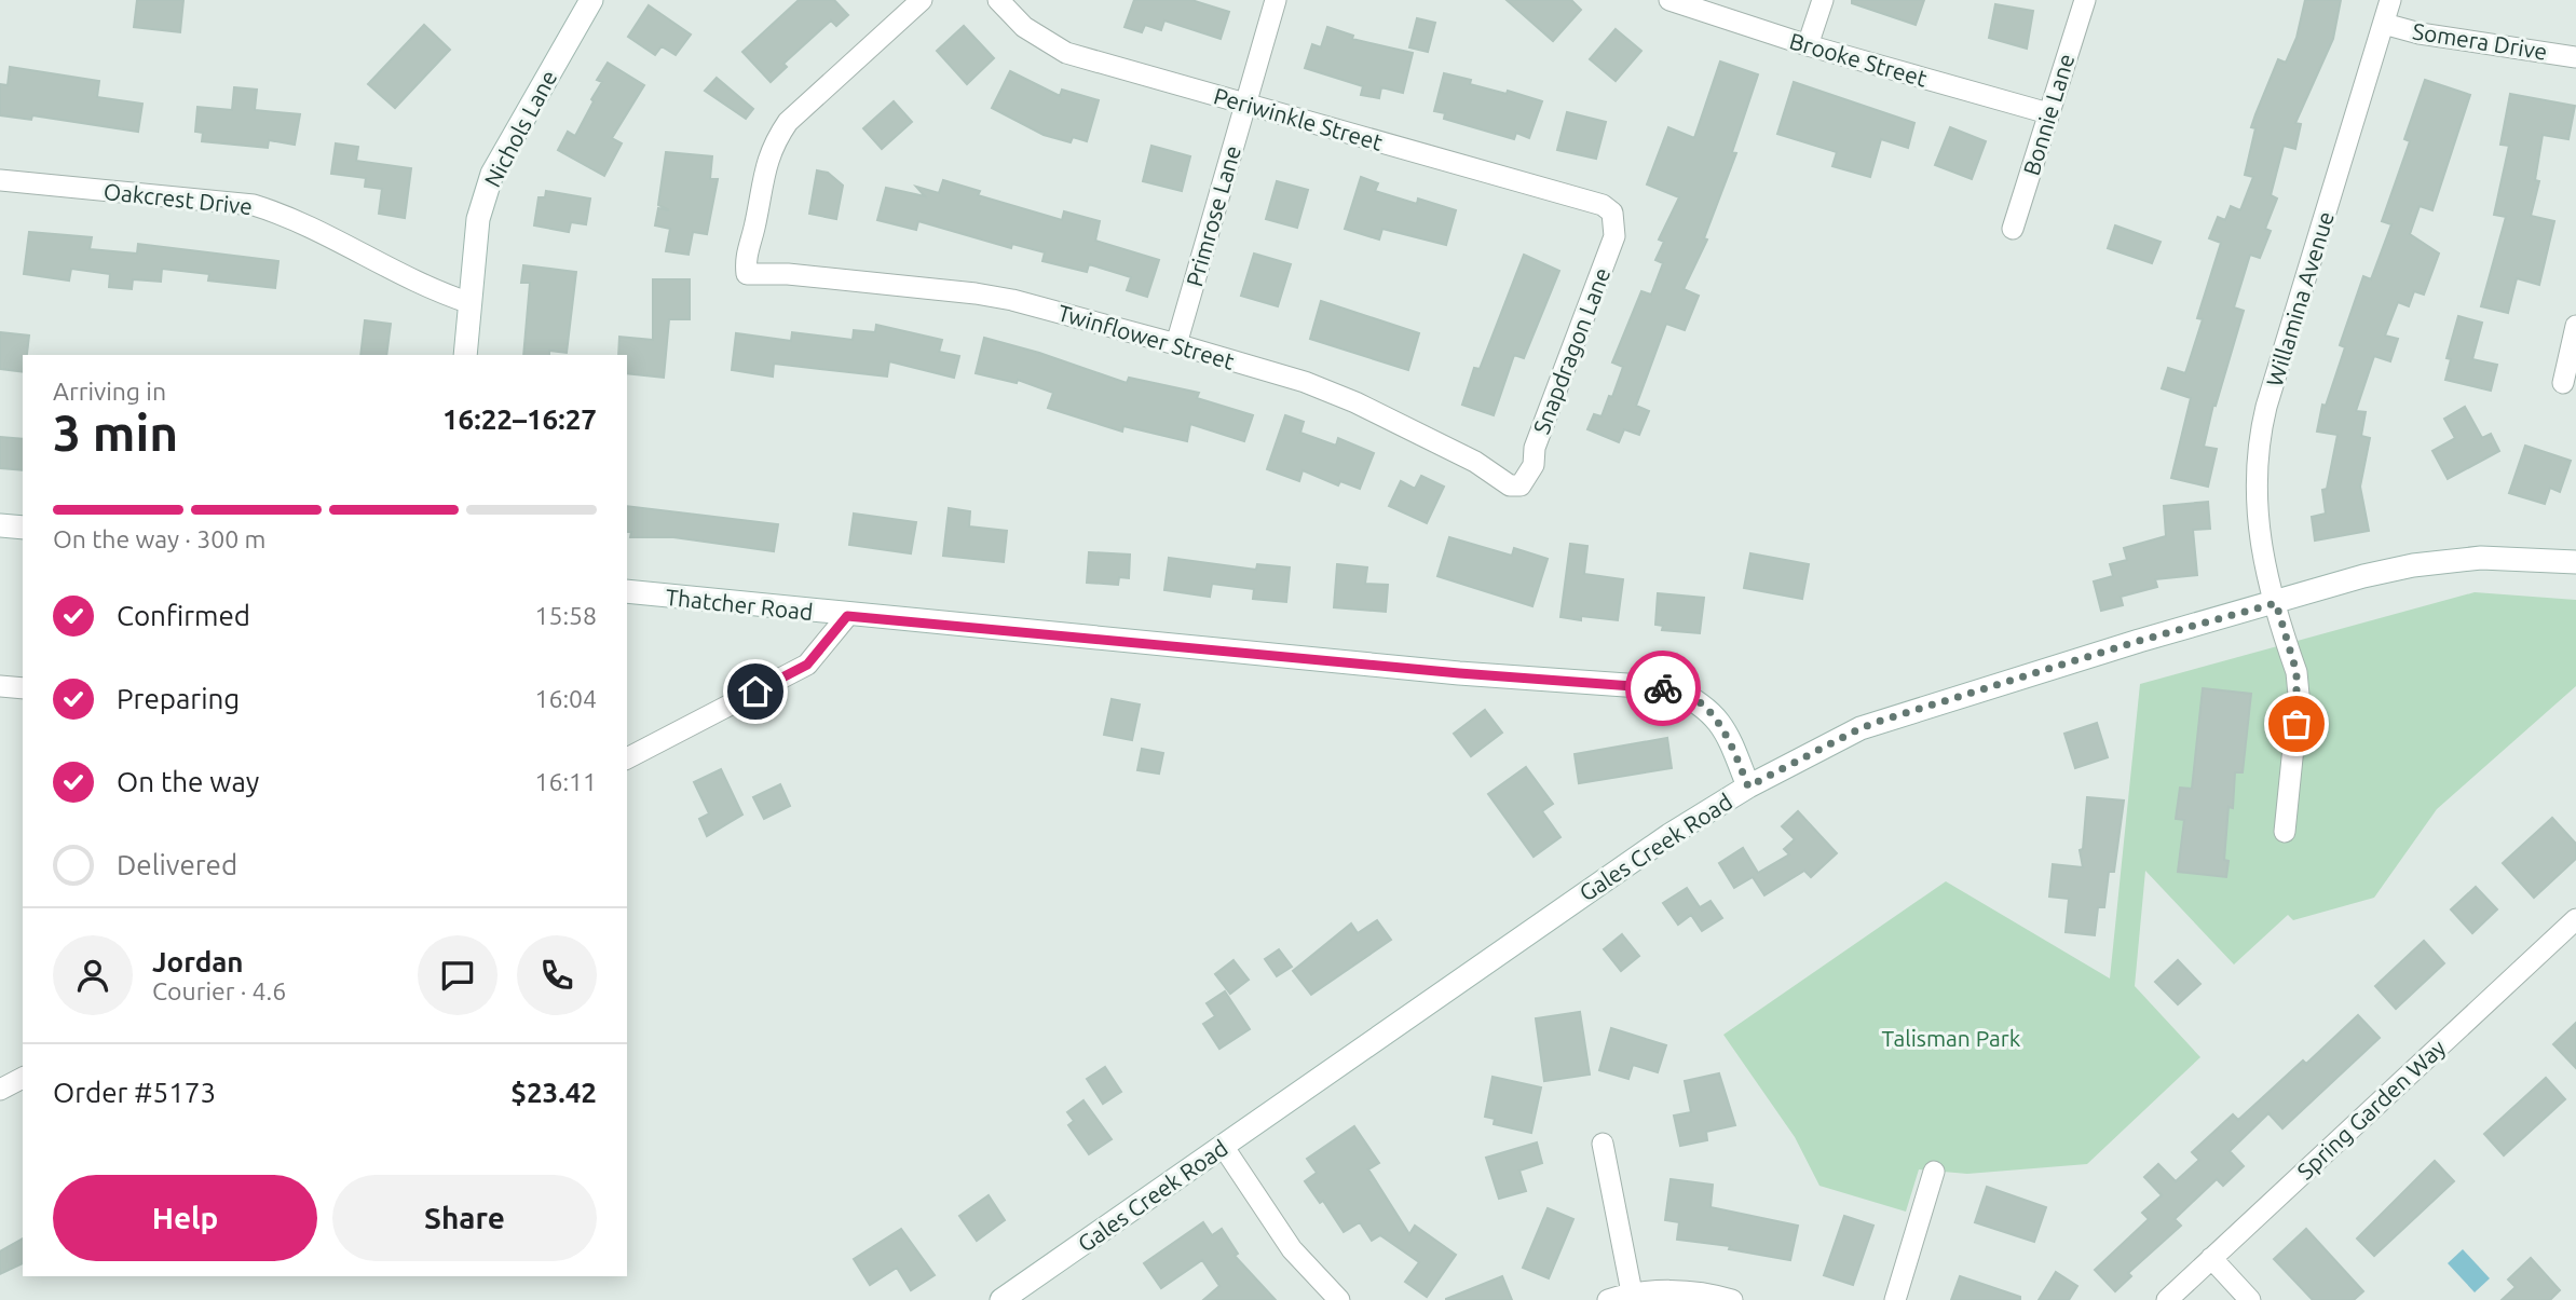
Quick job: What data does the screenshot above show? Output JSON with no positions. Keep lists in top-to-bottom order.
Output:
{
  "streets": {
    "main road": ["Nichols Lane", "Thatcher Road", "Gales Creek Road"],
    "street": [
      "Somera Drive",
      "Brooke Street",
      "Bonnie Lane",
      "Periwinkle Street",
      "Oakcrest Drive",
      "Primrose Lane",
      "Willamina Avenue",
      "Twinflower Street",
      "Snapdragon Lane",
      "Spring Garden Way"
    ]
  },
  "crossings": [
    ["Somera Drive", "Willamina Avenue"],
    ["Brooke Street", "Bonnie Lane"],
    ["Periwinkle Street", "Primrose Lane"],
    ["Periwinkle Street", "Snapdragon Lane"],
    ["Nichols Lane", "Oakcrest Drive"],
    ["Primrose Lane", "Twinflower Street"],
    ["Willamina Avenue", "Gales Creek Road"],
    ["Twinflower Street", "Snapdragon Lane"],
    ["Thatcher Road", "Gales Creek Road"]
  ],
  "parks": ["Talisman Park"],
  "page": {
    "heading": ["3 min", "Arriving in", "16:22–16:27"],
    "panel": [
      "Jordan",
      "Courier · 4.6",
      "Order #5173",
      "$23.42"
    ],
    "bar": "On the way · 300 m",
    "list": [
      ["Confirmed", "15:58"],
      ["Preparing", "16:04"],
      ["On the way", "16:11"],
      "Delivered"
    ],
    "buttons": ["Help", "Share"]
  }
}
